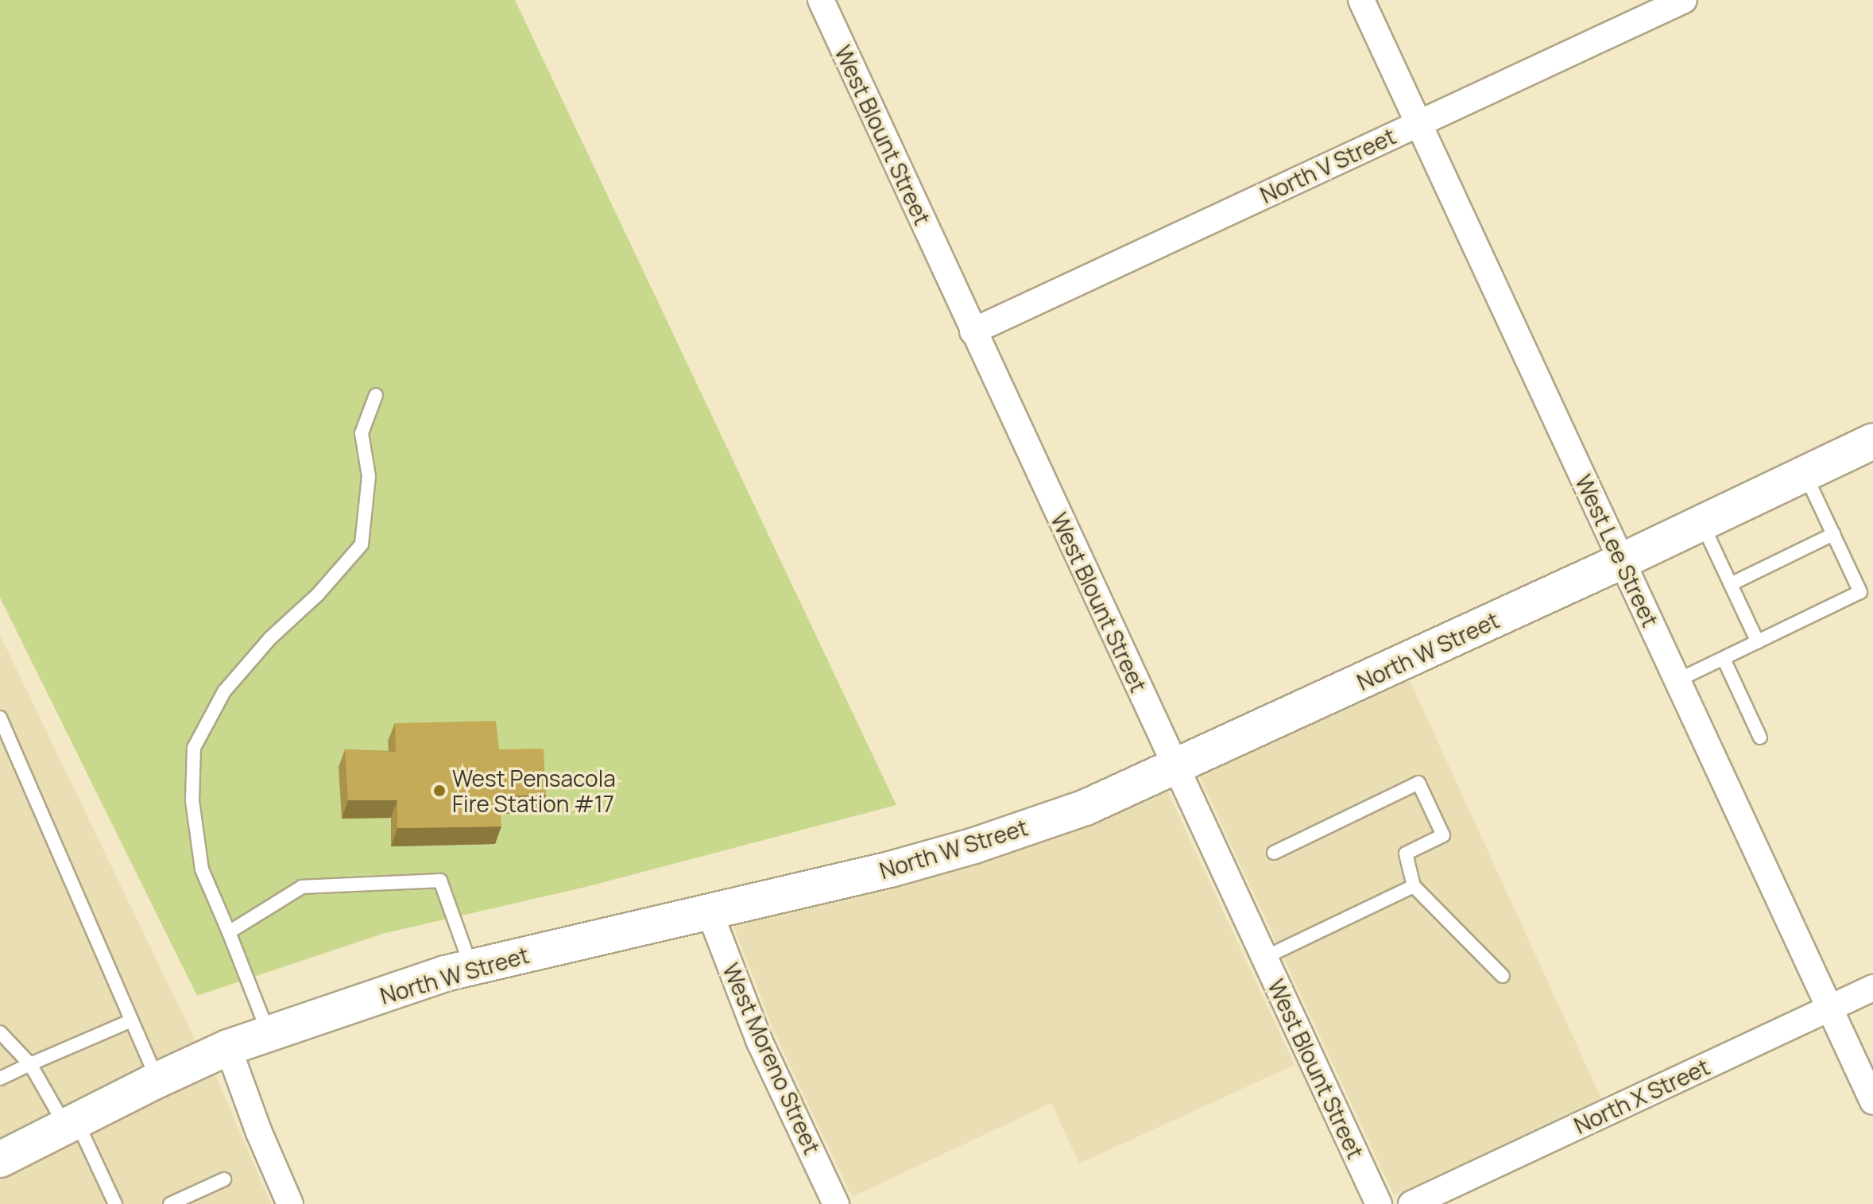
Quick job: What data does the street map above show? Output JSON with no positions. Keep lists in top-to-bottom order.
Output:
{
  "streets": {
    "main road": ["North W Street"],
    "street": [
      "West Blount Street",
      "North V Street",
      "West Lee Street",
      "West Moreno Street",
      "North X Street"
    ]
  },
  "crossings": [
    ["West Blount Street", "North V Street"],
    ["West Blount Street", "North W Street"],
    ["North V Street", "West Lee Street"],
    ["West Lee Street", "North W Street"],
    ["West Lee Street", "North X Street"],
    ["North W Street", "West Moreno Street"]
  ],
  "places": ["West Pensacola Fire Station #17"]
}
